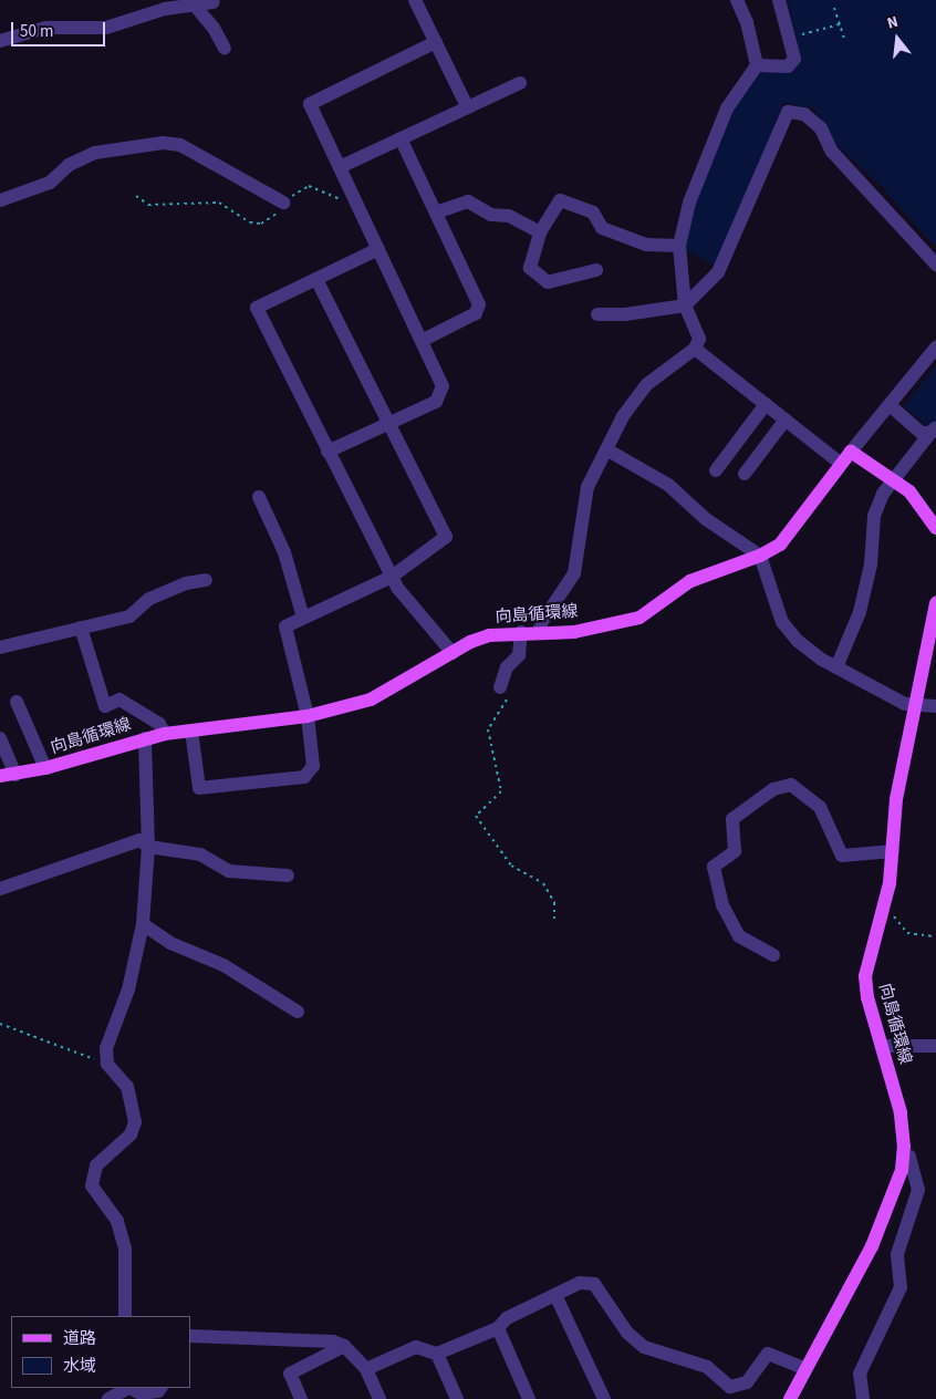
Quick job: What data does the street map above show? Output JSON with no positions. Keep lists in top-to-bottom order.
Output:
{
  "streets": {
    "main road": ["向島循環線"]
  },
  "legend": ["道路", "水域"],
  "scale_bar": "50 m",
  "north": "top"
}
